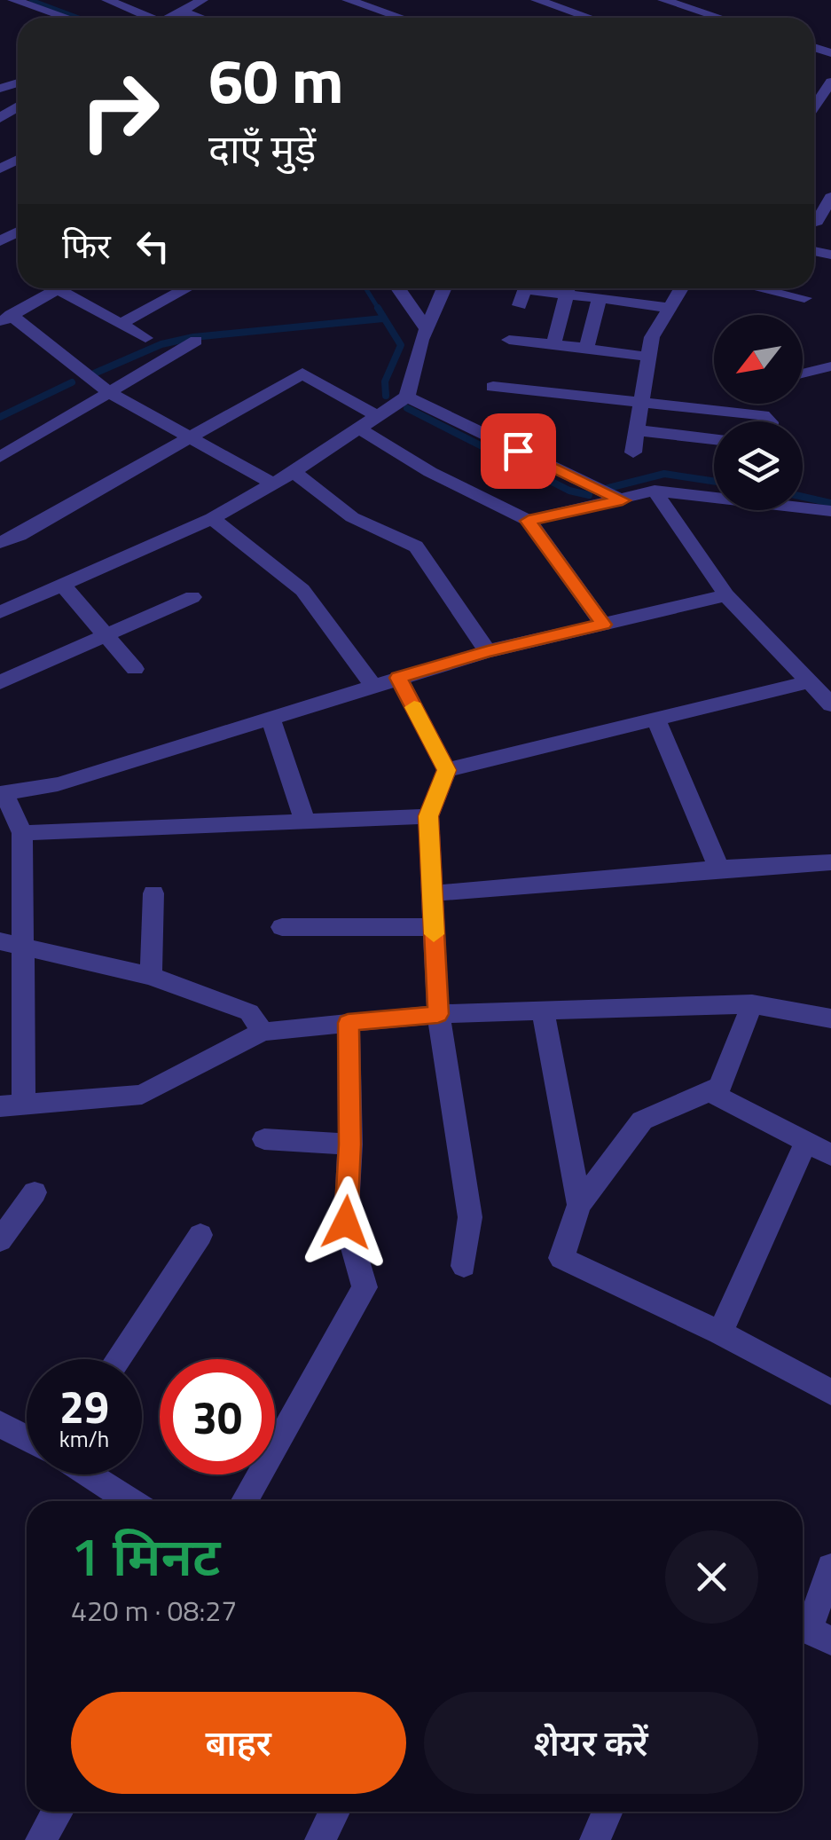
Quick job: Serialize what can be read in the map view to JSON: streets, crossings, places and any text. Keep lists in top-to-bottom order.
{
  "north": "bottom left",
  "page": {
    "turn": ["60 m", "दाएँ मुड़ें"],
    "then": "फिर",
    "speed": "29 km/h",
    "limit": "30",
    "heading": ["1 मिनट", "420 m · 08:27"],
    "buttons": ["बाहर", "शेयर करें"]
  }
}
